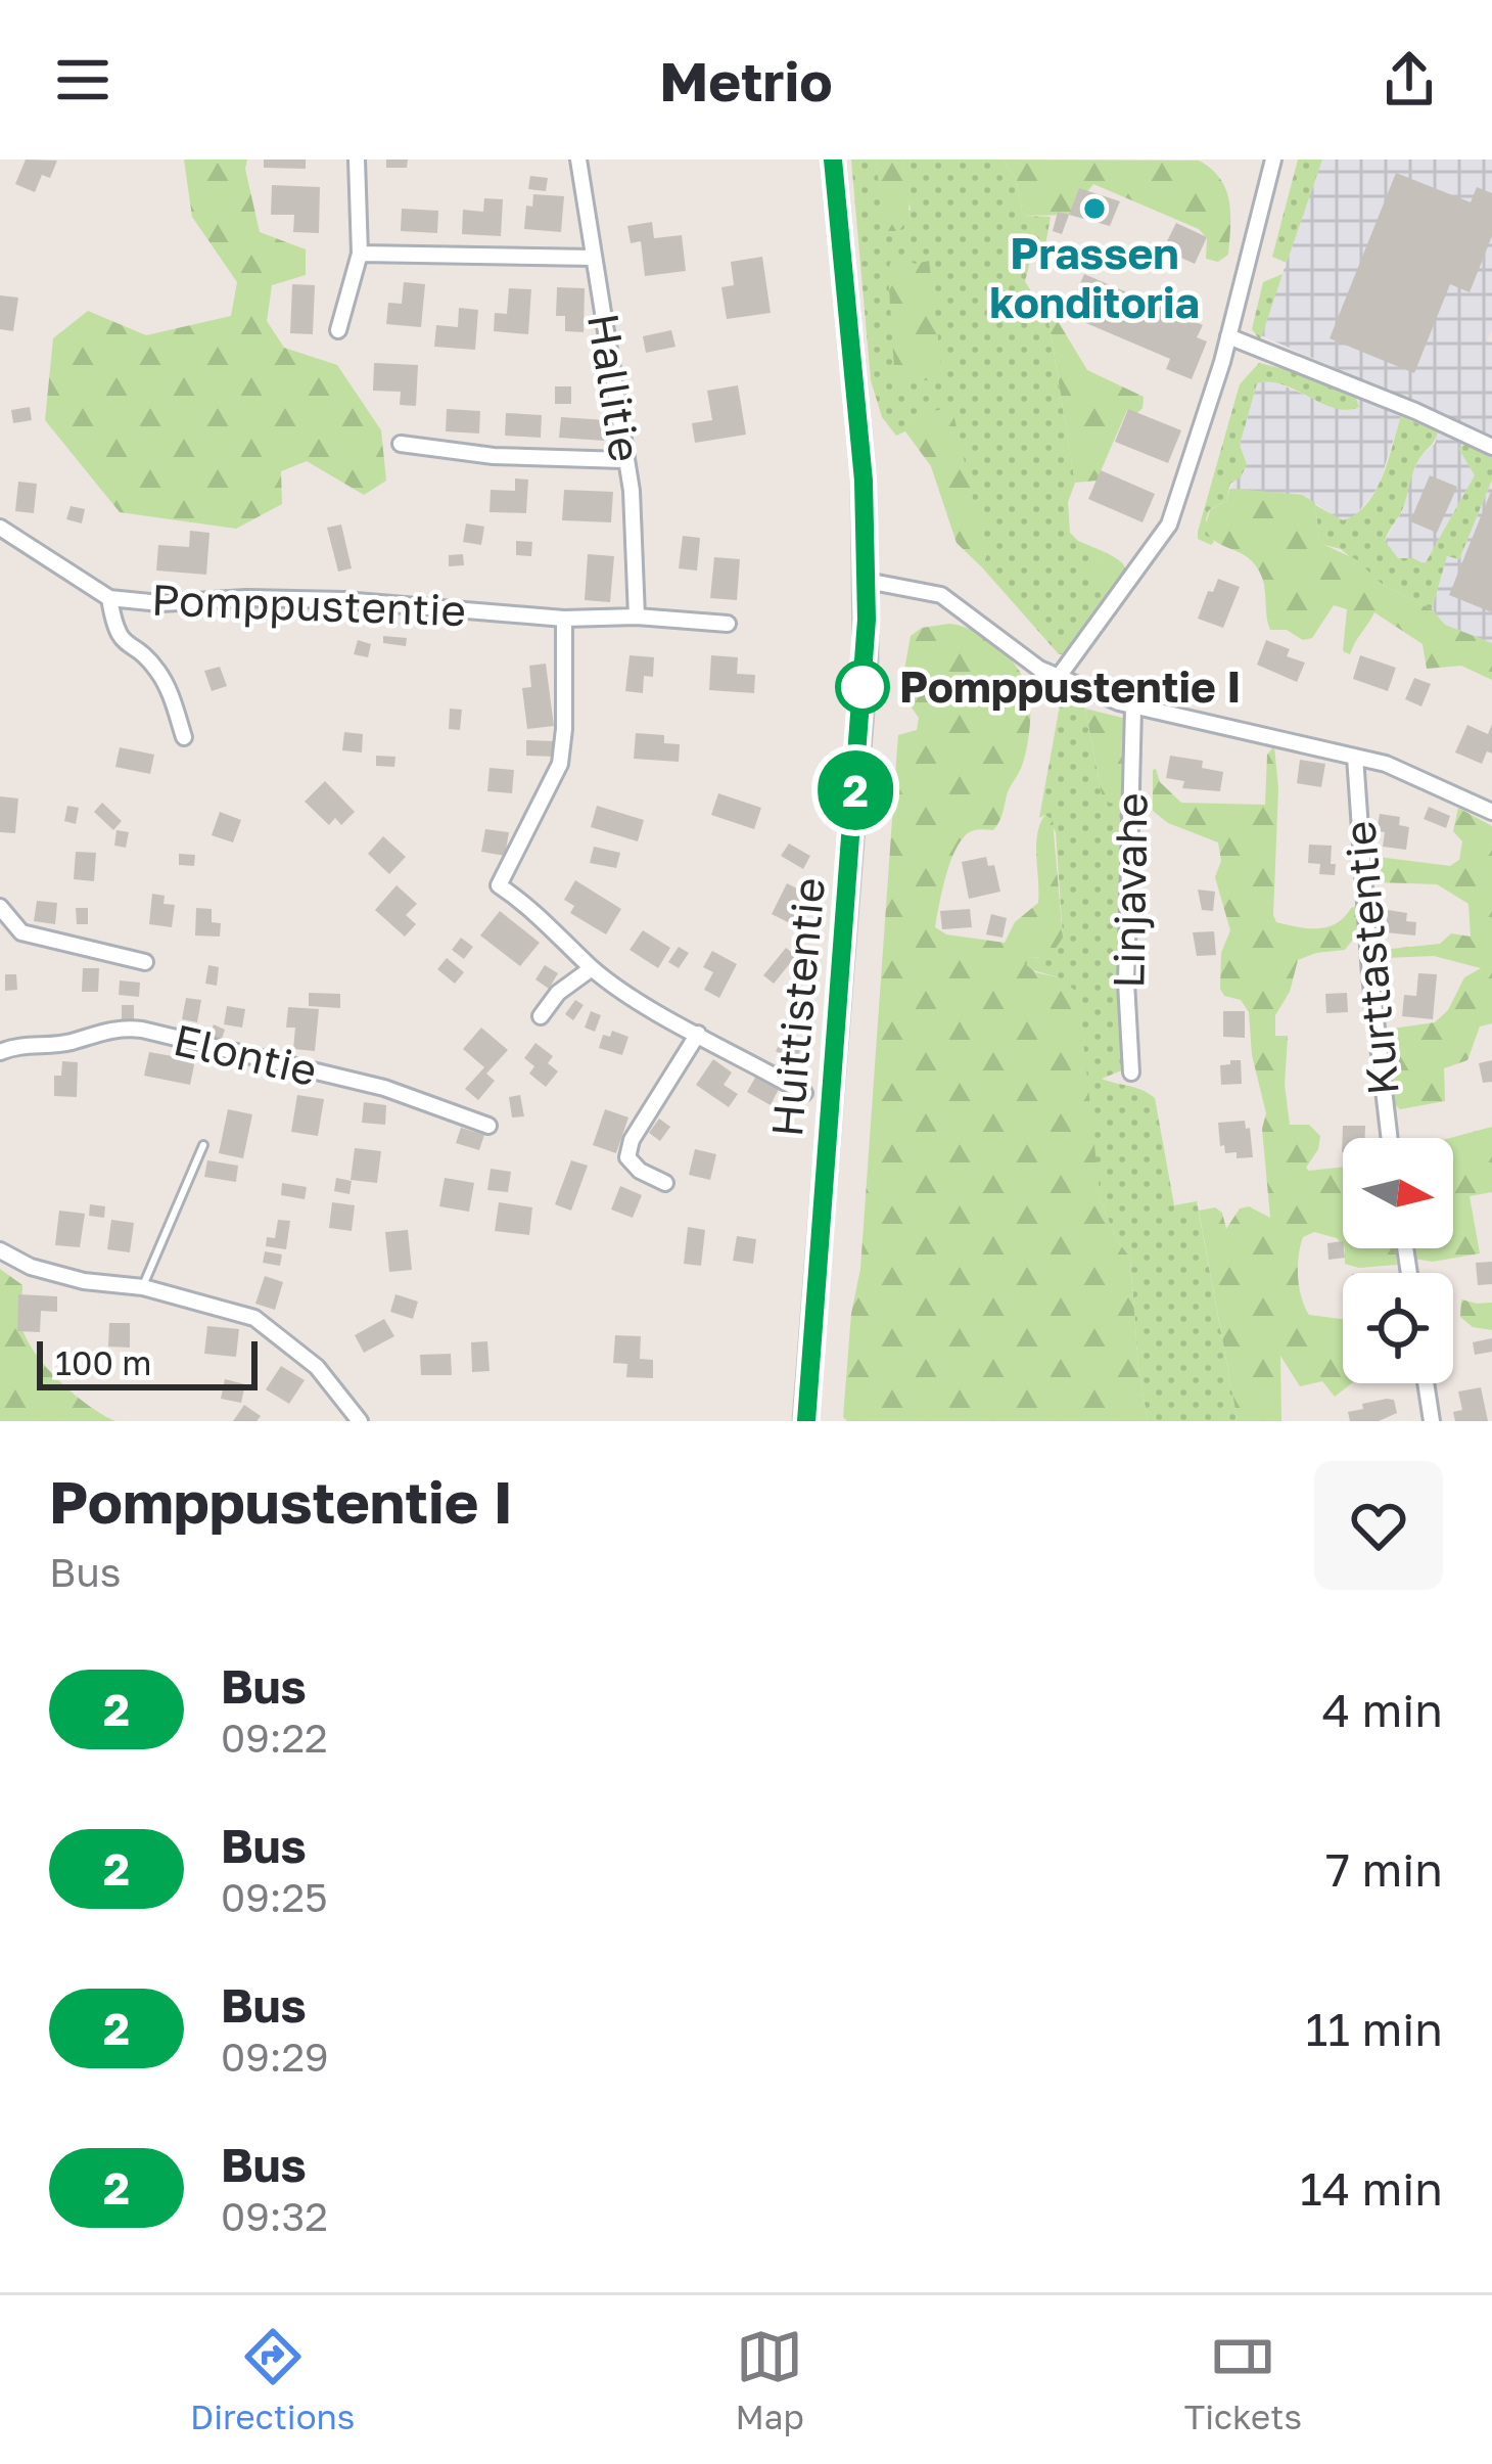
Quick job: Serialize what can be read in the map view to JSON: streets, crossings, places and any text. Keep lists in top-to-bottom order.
{
  "streets": {
    "highway": ["Huittistentie"],
    "street": [
      "Hallitie",
      "Pomppustentie",
      "Linjavahe",
      "Kurttastentie",
      "Elontie"
    ]
  },
  "crossings": [
    ["Hallitie", "Pomppustentie"]
  ],
  "places": ["Prassen konditoria", "Pomppustentie I"],
  "lines": ["bus line 2"],
  "scale_bar": "100 m",
  "north": "right",
  "page": {
    "header": "Metrio",
    "on_map": "2",
    "scale": "100 m",
    "heading": ["Pomppustentie I", "Bus"],
    "list": [
      {
        "mark": "2",
        "name": "Bus",
        "note": "09:22",
        "value": "4 min"
      },
      {
        "mark": "2",
        "name": "Bus",
        "note": "09:25",
        "value": "7 min"
      },
      {
        "mark": "2",
        "name": "Bus",
        "note": "09:29",
        "value": "11 min"
      },
      {
        "mark": "2",
        "name": "Bus",
        "note": "09:32",
        "value": "14 min"
      }
    ],
    "tabs": ["Directions", "Map", "Tickets"]
  }
}
